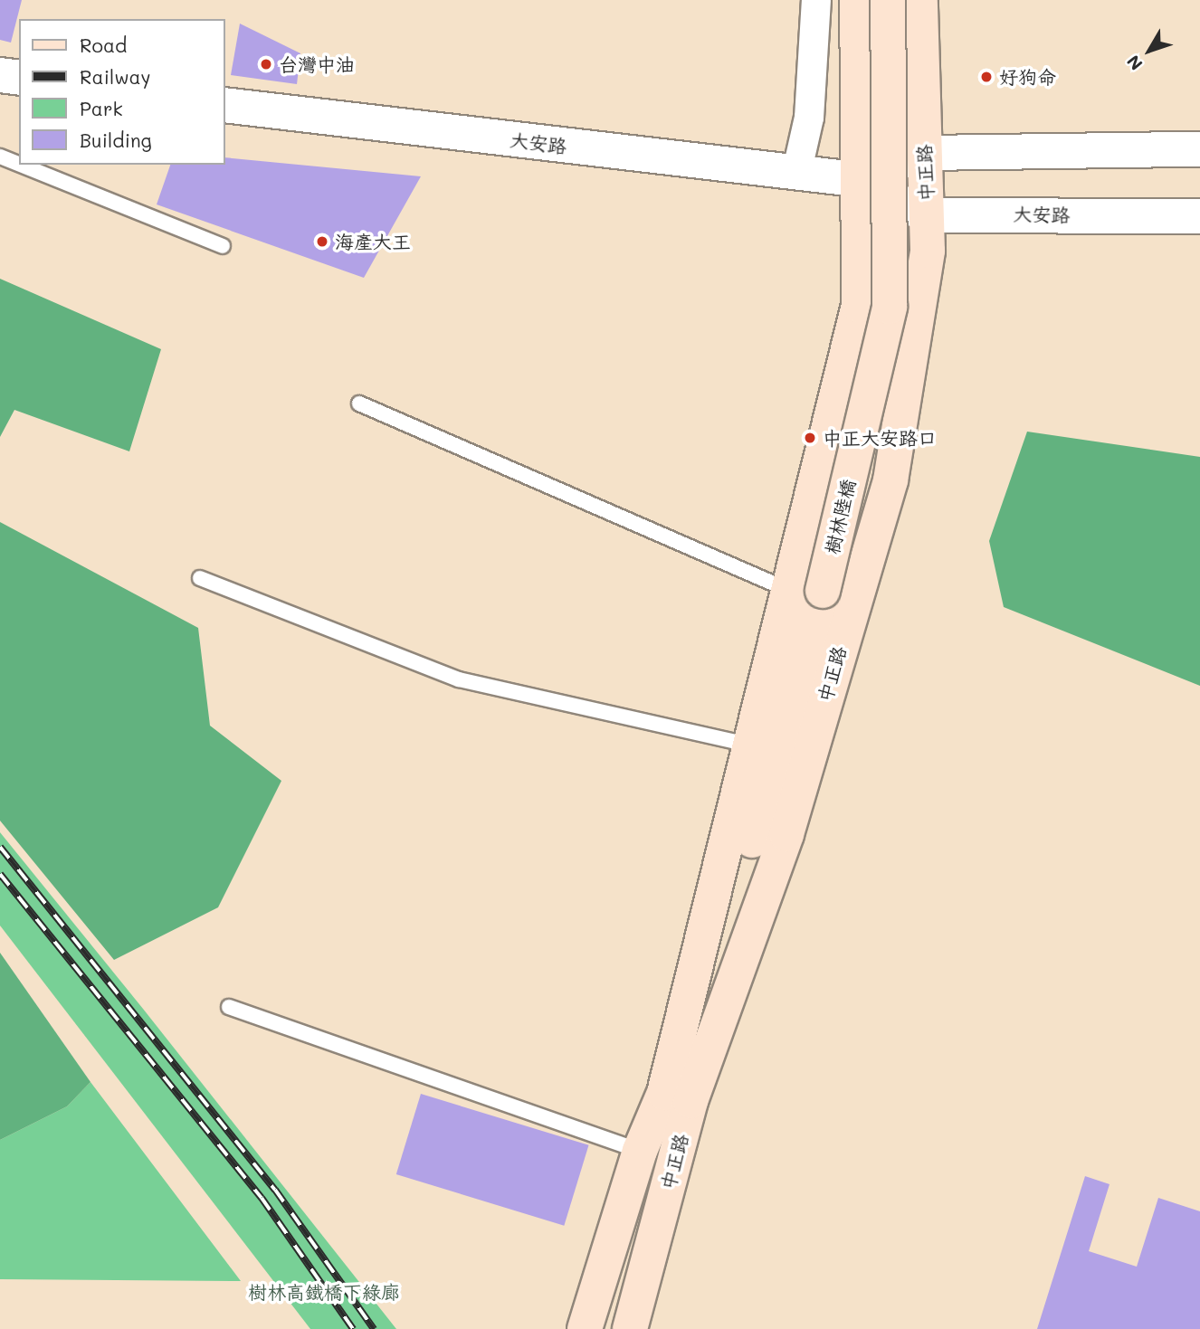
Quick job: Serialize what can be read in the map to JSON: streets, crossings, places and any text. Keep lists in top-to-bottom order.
{
  "streets": {
    "main road": ["中正路", "樹林陸橋"],
    "street": ["大安路"]
  },
  "crossings": [
    ["大安路", "中正路"],
    ["中正路", "樹林陸橋"]
  ],
  "parks": ["樹林高鐵橋下綠廊"],
  "places": [
    "台灣中油",
    "好狗命",
    "海產大王",
    "中正大安路口"
  ],
  "legend": [
    "Road",
    "Railway",
    "Park",
    "Building"
  ],
  "north": "bottom left"
}
